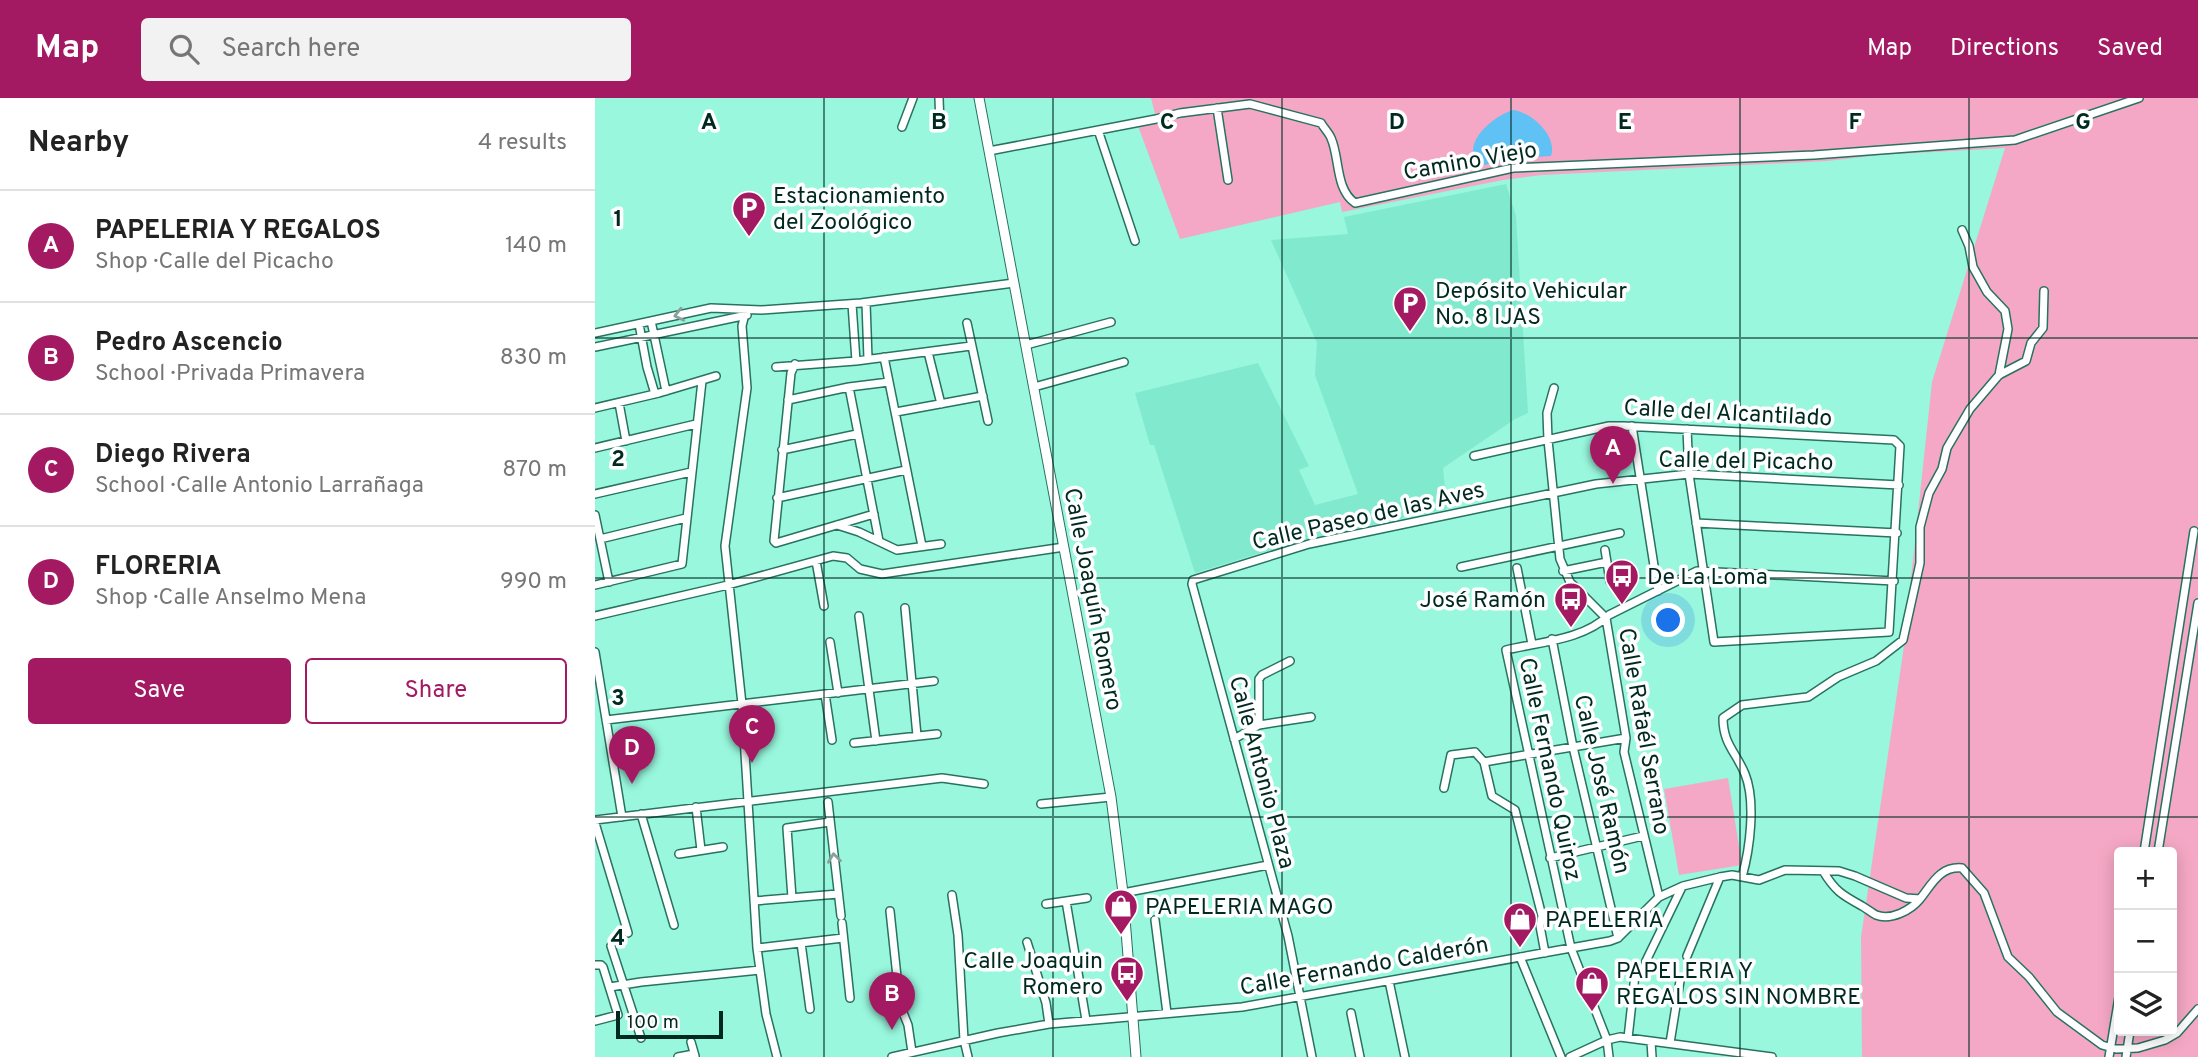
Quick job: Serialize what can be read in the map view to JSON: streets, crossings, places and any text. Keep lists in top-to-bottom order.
{
  "streets": {
    "street": [
      "Camino Viejo",
      "Calle del Alcantilado",
      "Calle del Picacho",
      "Calle Paseo de las Aves",
      "Calle Joaquín Romero",
      "Calle Rafaél Serrano",
      "Calle Fernando Quiroz",
      "Calle Antonio Plaza",
      "Calle José Ramón",
      "Calle Fernando Calderón"
    ]
  },
  "crossings": [
    ["Camino Viejo", "Calle Joaquín Romero"],
    ["Calle del Alcantilado", "Calle del Picacho"],
    ["Calle del Alcantilado", "Calle Rafaél Serrano"],
    ["Calle del Picacho", "Calle Paseo de las Aves"],
    ["Calle del Picacho", "Calle Rafaél Serrano"],
    ["Calle Paseo de las Aves", "Calle Rafaél Serrano"],
    ["Calle Paseo de las Aves", "Calle Antonio Plaza"],
    ["Calle Joaquín Romero", "Calle Fernando Calderón"],
    ["Calle Fernando Quiroz", "Calle Fernando Calderón"],
    ["Calle Antonio Plaza", "Calle Fernando Calderón"],
    ["Calle José Ramón", "Calle Fernando Calderón"]
  ],
  "places": {
    "parking": ["Estacionamiento del Zoológico", "Depósito Vehicular No. 8 IJAS"],
    "bus stop": ["De La Loma", "José Ramón", "Calle Joaquin Romero"],
    "shop": ["PAPELERIA MAGO", "PAPELERIA", "PAPELERIA Y REGALOS SIN NOMBRE"]
  },
  "scale_bar": "100 m",
  "page": {
    "header": "Map",
    "search": "Search here",
    "nav": ["Map", "Directions", "Saved"],
    "heading": ["Nearby", "4 results"],
    "list": [
      {
        "mark": "A",
        "name": "PAPELERIA Y REGALOS",
        "note": "Shop · Calle del Picacho",
        "value": "140 m"
      },
      {
        "mark": "B",
        "name": "Pedro Ascencio",
        "note": "School · Privada Primavera",
        "value": "830 m"
      },
      {
        "mark": "C",
        "name": "Diego Rivera",
        "note": "School · Calle Antonio Larrañaga",
        "value": "870 m"
      },
      {
        "mark": "D",
        "name": "FLORERIA",
        "note": "Shop · Calle Anselmo Mena",
        "value": "990 m"
      }
    ],
    "pins": [
      "A",
      "C",
      "D",
      "B"
    ],
    "buttons": ["Save", "Share"],
    "map_buttons": ["+", "−"],
    "scale": "100 m"
  },
  "grid": {
    "columns": [
      "A",
      "B",
      "C",
      "D",
      "E",
      "F",
      "G"
    ],
    "rows": [
      "1",
      "2",
      "3",
      "4"
    ]
  }
}
